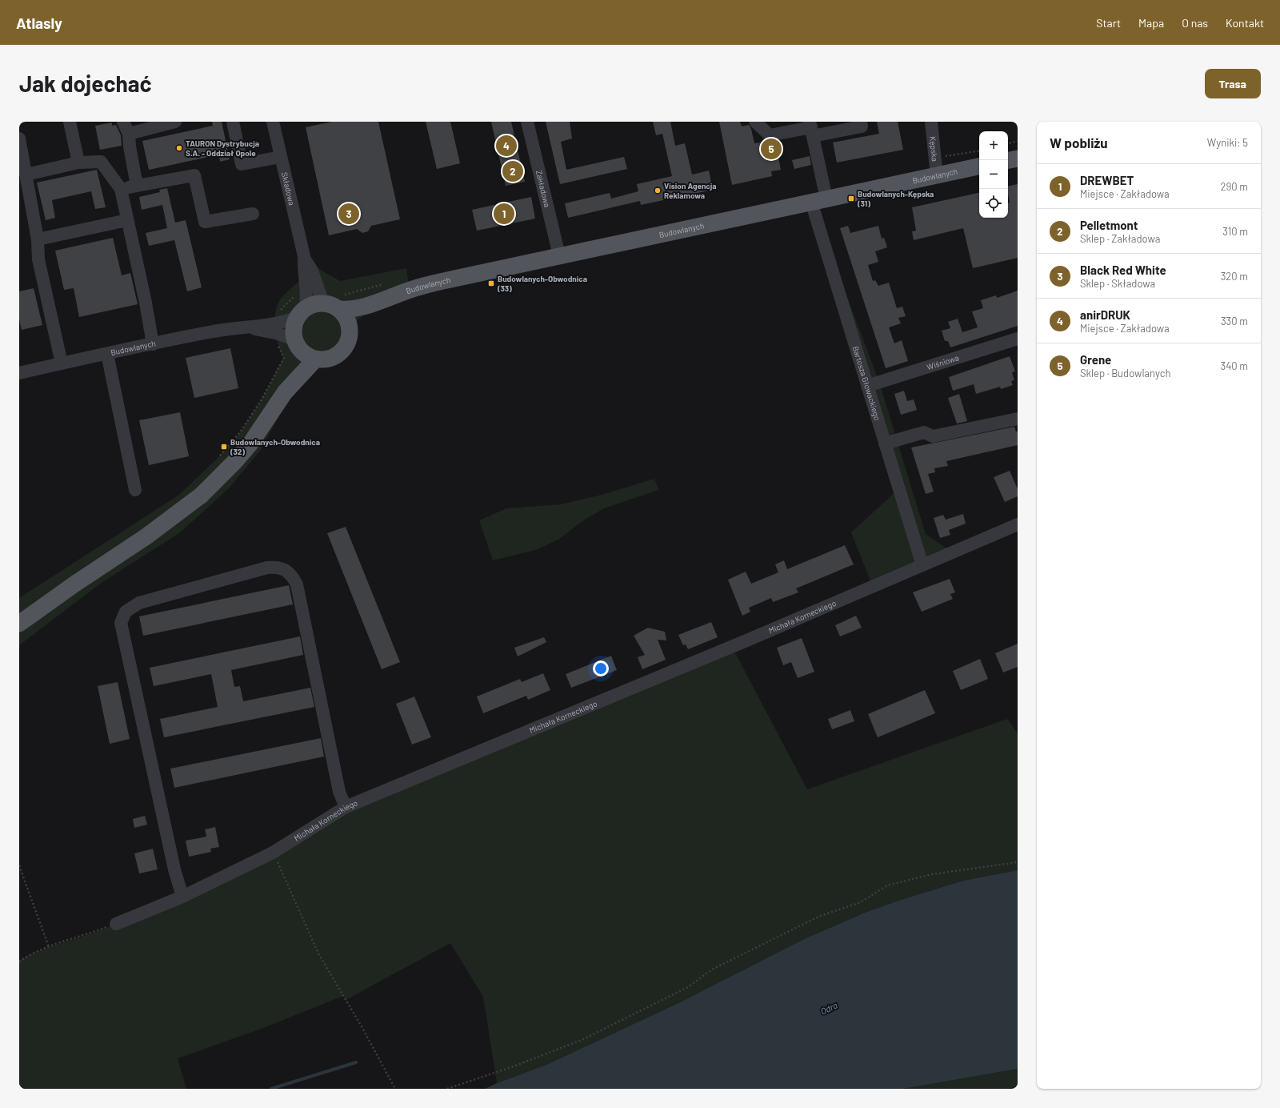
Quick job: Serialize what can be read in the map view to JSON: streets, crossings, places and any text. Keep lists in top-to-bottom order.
{
  "streets": {
    "main road": ["Budowlanych"],
    "street": [
      "Kępska",
      "Składowa",
      "Zakładowa",
      "Wiśniowa",
      "Bartosza Głowackiego",
      "Michała Korneckiego"
    ]
  },
  "crossings": [
    ["Kępska", "Budowlanych"],
    ["Budowlanych", "Składowa"],
    ["Budowlanych", "Zakładowa"],
    ["Budowlanych", "Bartosza Głowackiego"],
    ["Wiśniowa", "Bartosza Głowackiego"],
    ["Bartosza Głowackiego", "Michała Korneckiego"]
  ],
  "water": ["Odra"],
  "places": {
    "other": ["TAURON Dystrybucja S.A. - Oddział Opole", "Vision Agencja Reklamowa"],
    "transit": ["Budowlanych-Kępska (31)", "Budowlanych-Obwodnica (33)", "Budowlanych-Obwodnica (32)"]
  },
  "page": {
    "header": "Atlasly",
    "nav": [
      "Start",
      "Mapa",
      "O nas",
      "Kontakt"
    ],
    "buttons": "Trasa",
    "title": "Jak dojechać",
    "heading": ["W pobliżu", "Wyniki: 5"],
    "map_buttons": ["+", "−"],
    "pins": [
      "4",
      "5",
      "2",
      "1",
      "3"
    ],
    "list": [
      {
        "mark": "1",
        "name": "DREWBET",
        "note": "Miejsce · Zakładowa",
        "value": "290 m"
      },
      {
        "mark": "2",
        "name": "Pelletmont",
        "note": "Sklep · Zakładowa",
        "value": "310 m"
      },
      {
        "mark": "3",
        "name": "Black Red White",
        "note": "Sklep · Składowa",
        "value": "320 m"
      },
      {
        "mark": "4",
        "name": "anirDRUK",
        "note": "Miejsce · Zakładowa",
        "value": "330 m"
      },
      {
        "mark": "5",
        "name": "Grene",
        "note": "Sklep · Budowlanych",
        "value": "340 m"
      }
    ]
  }
}
